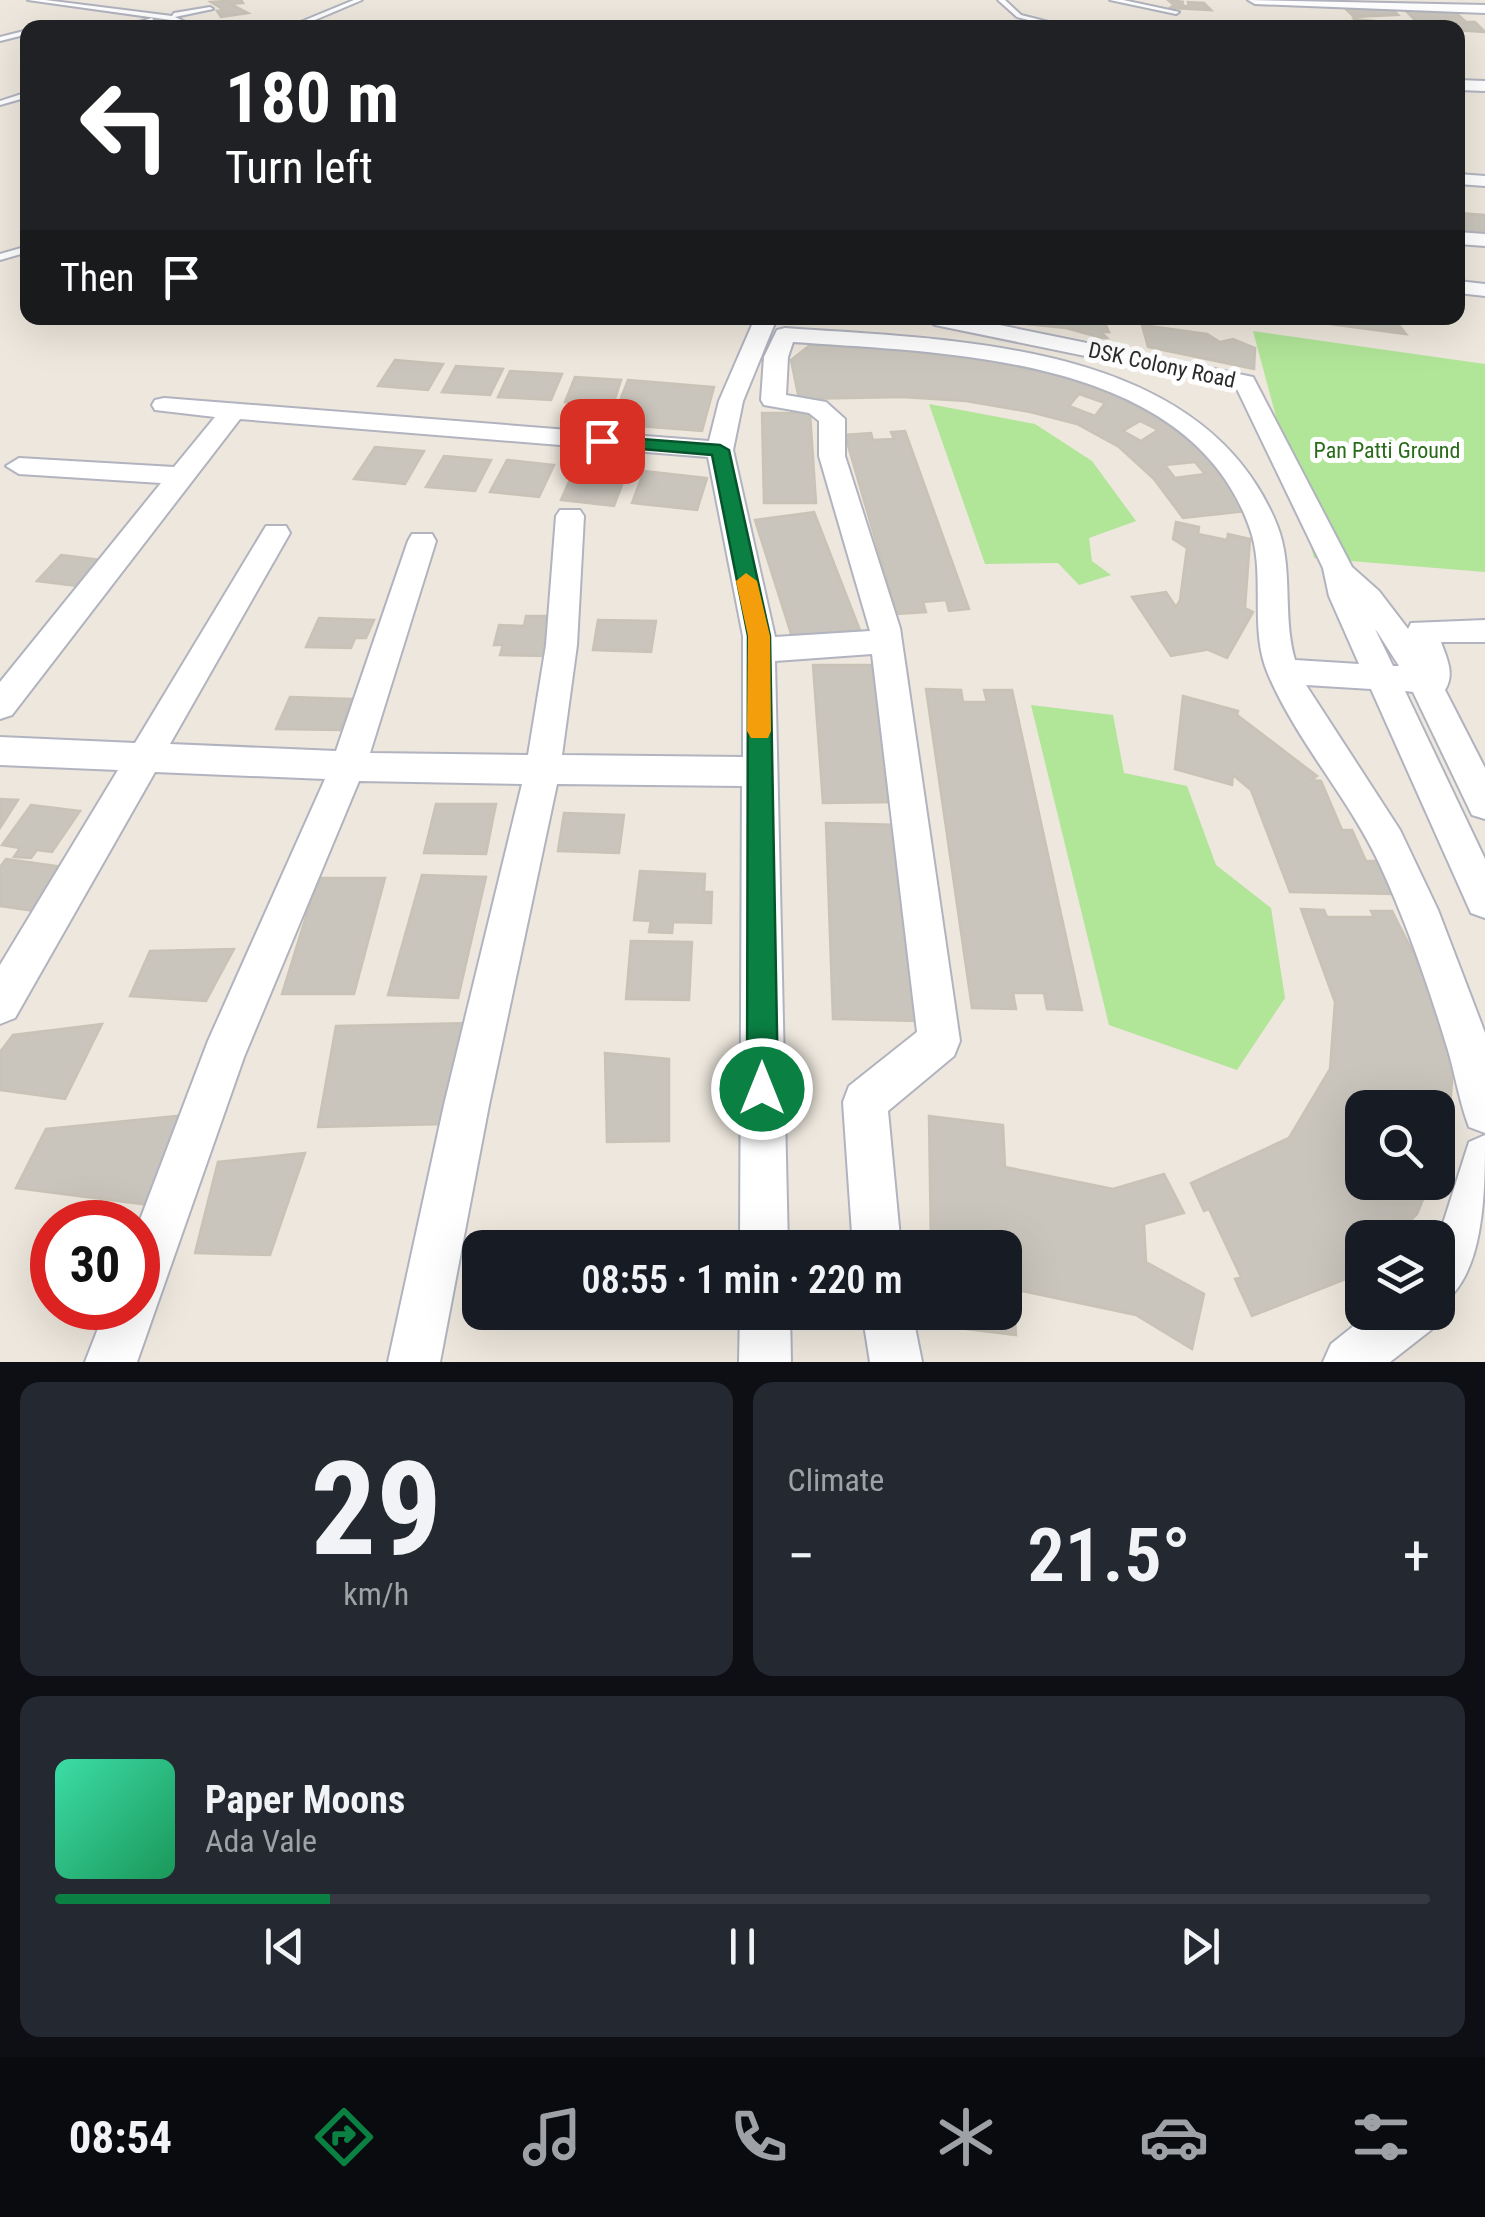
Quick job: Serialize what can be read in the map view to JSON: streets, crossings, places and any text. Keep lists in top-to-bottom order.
{
  "streets": {
    "street": ["DSK Colony Road"]
  },
  "parks": ["Pan Patti Ground"],
  "page": {
    "turn": ["180 m", "Turn left"],
    "then": "Then",
    "limit": "30",
    "trip": "08:55 · 1 min · 220 m",
    "tile": [
      ["29", "km/h"],
      "Climate"
    ],
    "heat": ["−", "21.5°", "+"],
    "song": ["Paper Moons", "Ada Vale"],
    "tabs": "08:54"
  }
}
